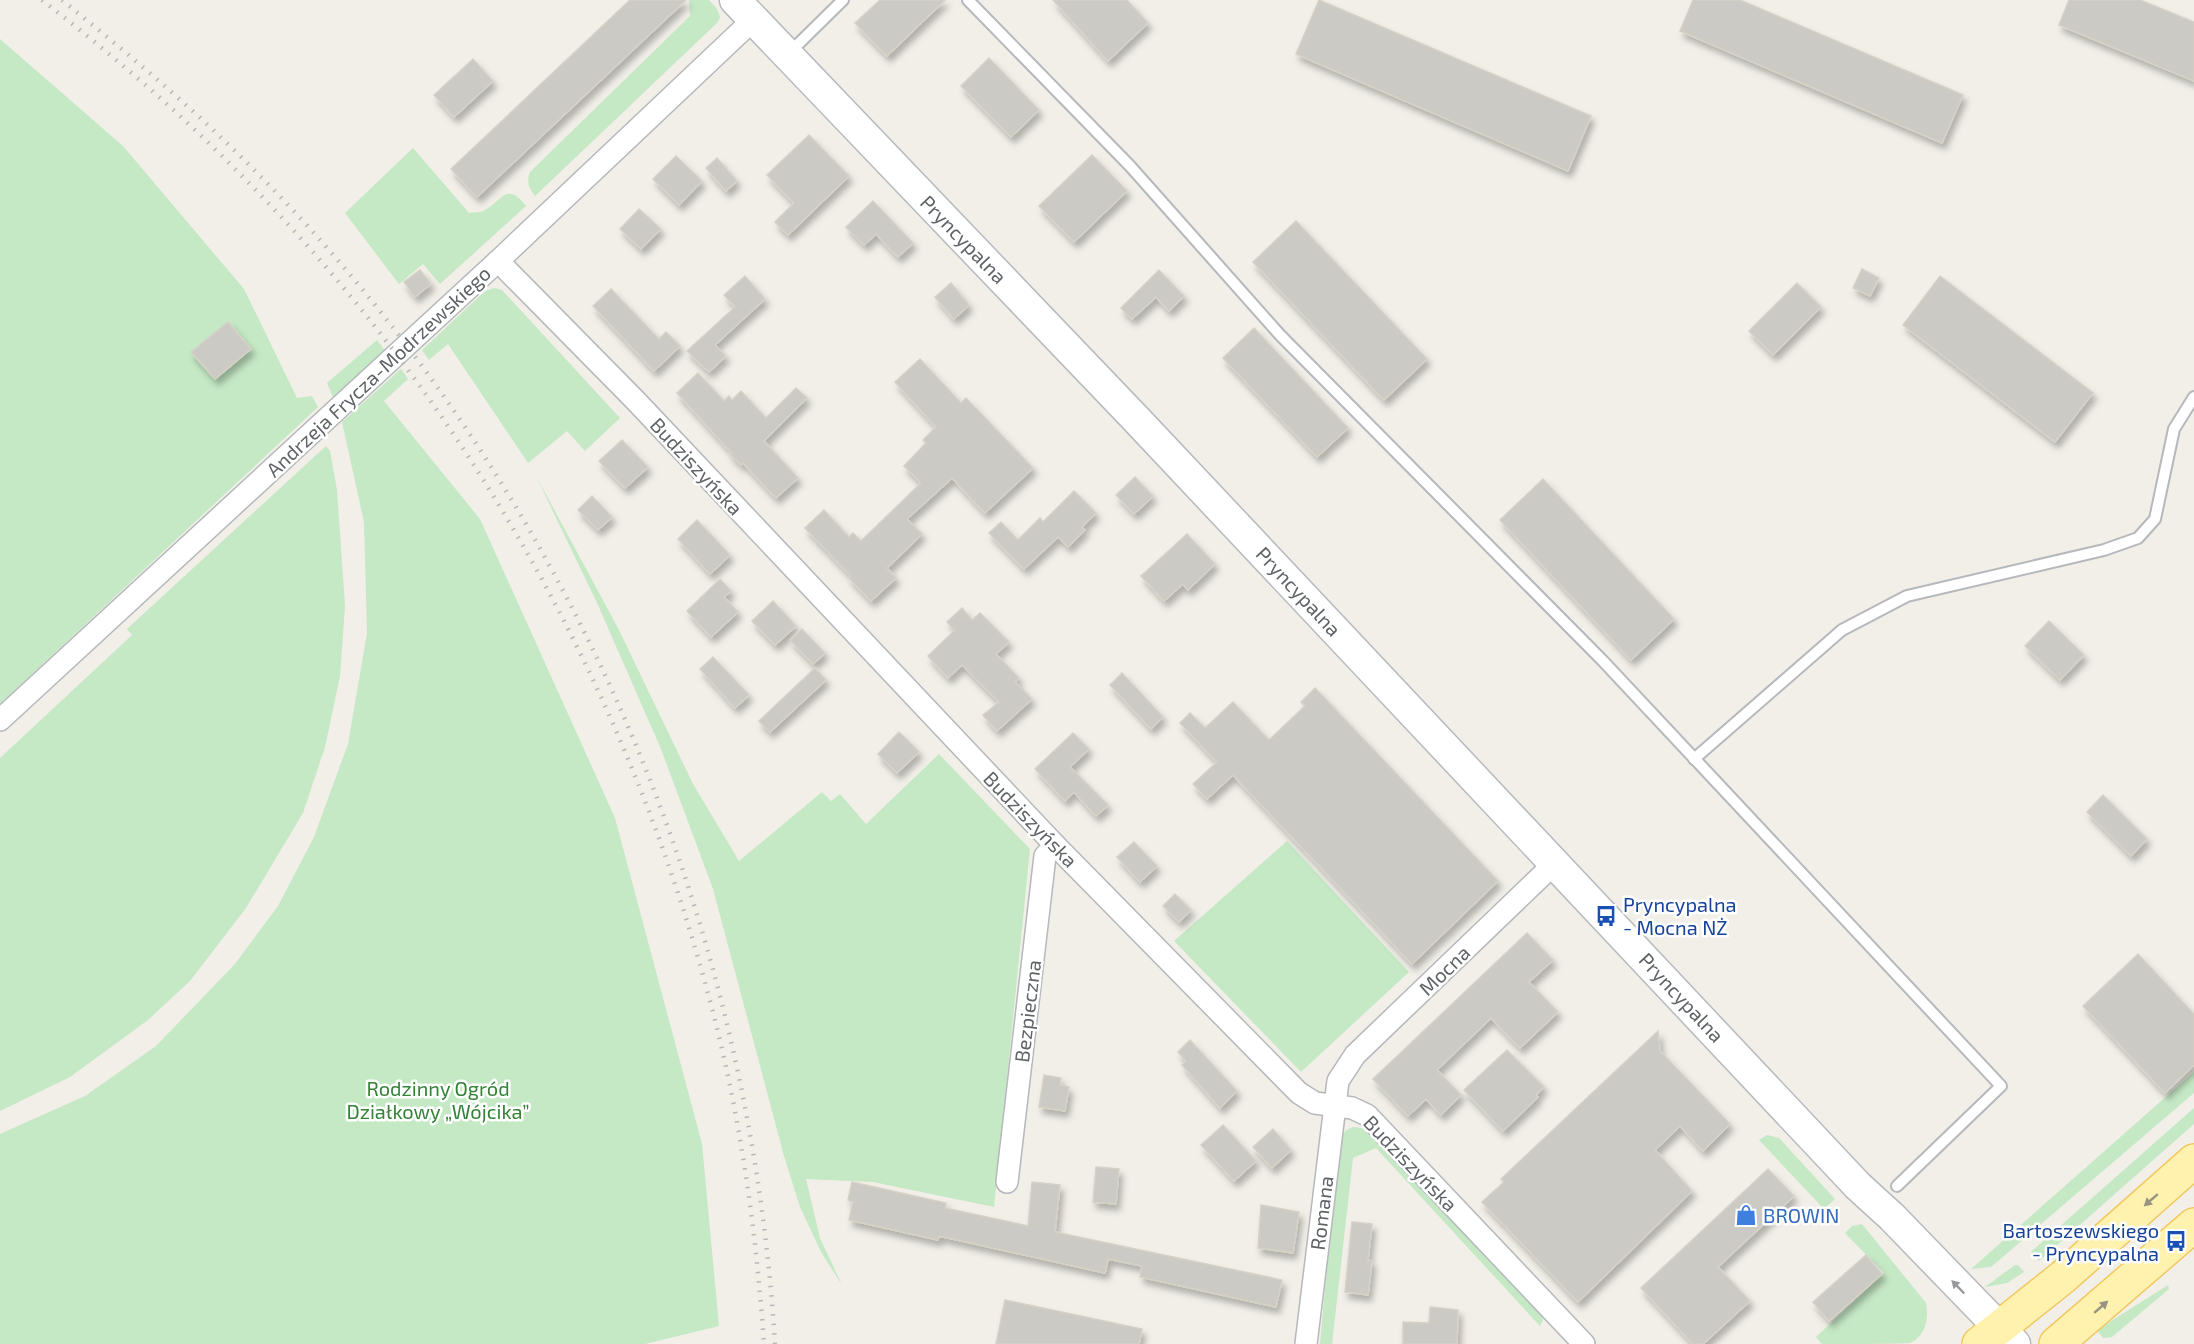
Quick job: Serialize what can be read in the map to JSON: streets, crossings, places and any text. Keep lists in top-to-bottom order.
{
  "streets": {
    "street": [
      "Pryncypalna",
      "Andrzeja Frycza-Modrzewskiego",
      "Budziszyńska",
      "Mocna",
      "Bezpieczna",
      "Romana"
    ]
  },
  "crossings": [
    ["Pryncypalna", "Andrzeja Frycza-Modrzewskiego"],
    ["Pryncypalna", "Mocna"],
    ["Andrzeja Frycza-Modrzewskiego", "Budziszyńska"],
    ["Budziszyńska", "Bezpieczna"],
    ["Budziszyńska", "Romana"],
    ["Mocna", "Romana"]
  ],
  "parks": ["Rodzinny Ogród Działkowy „Wójcika”"],
  "places": {
    "bus stop": ["Pryncypalna - Mocna NŻ", "Bartoszewskiego - Pryncypalna"],
    "shop": ["BROWIN"]
  }
}
